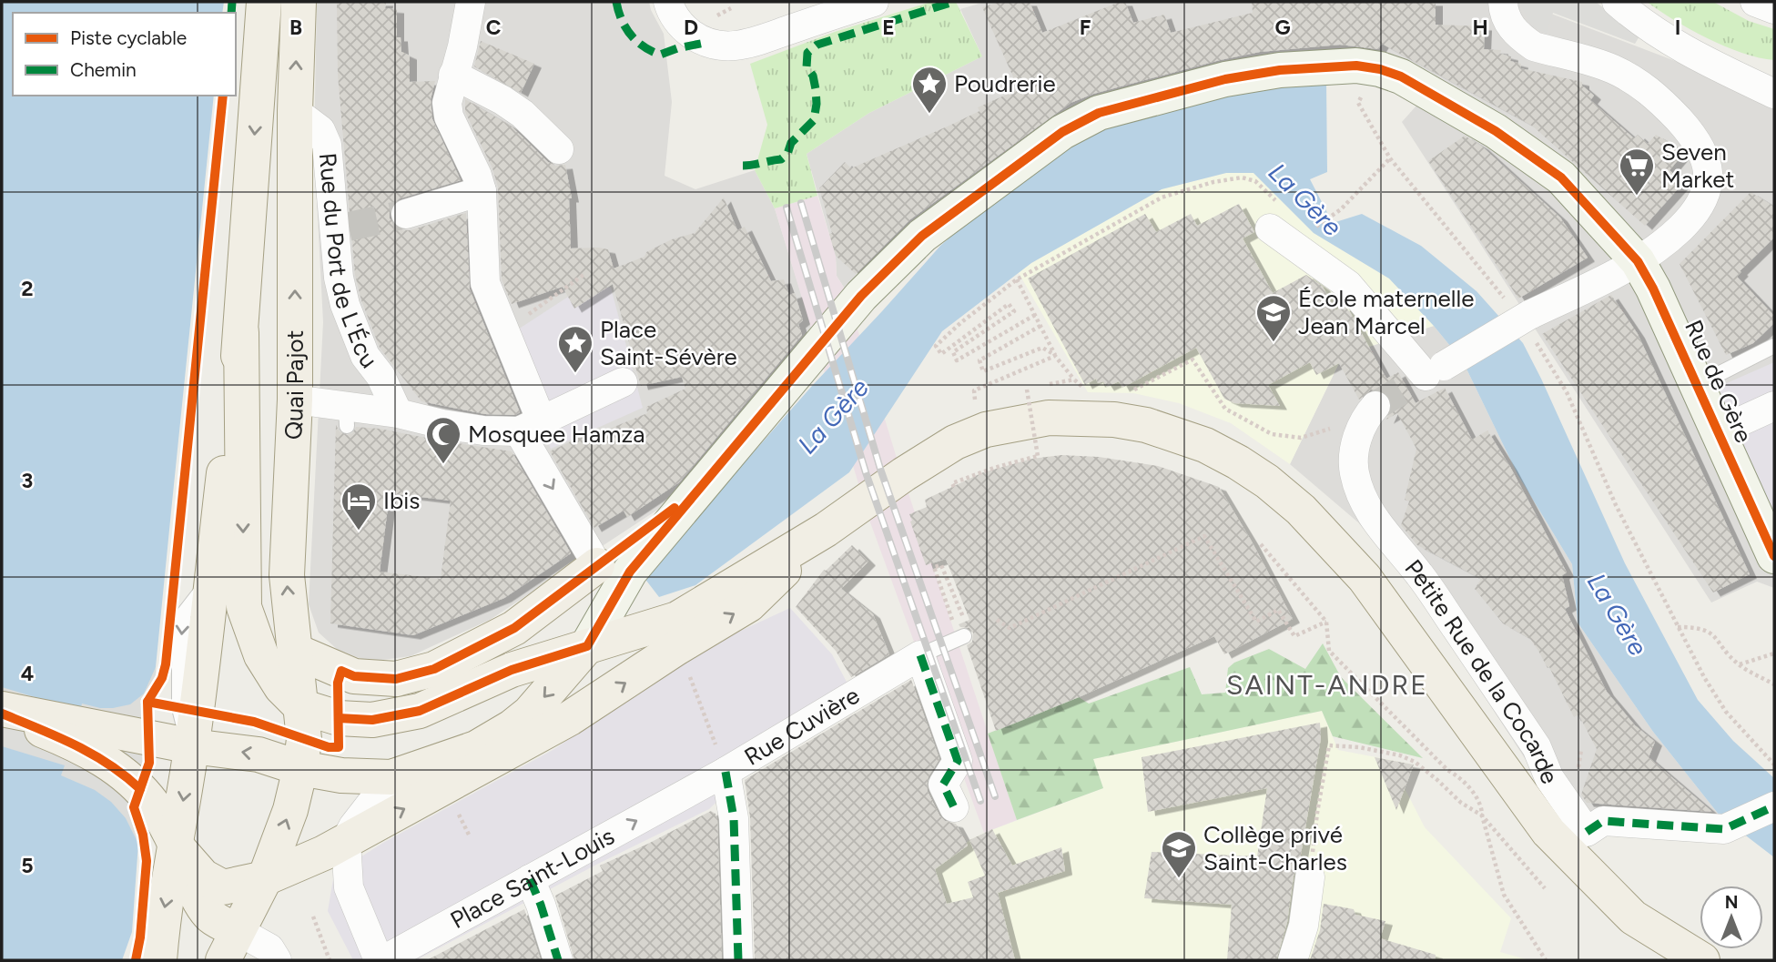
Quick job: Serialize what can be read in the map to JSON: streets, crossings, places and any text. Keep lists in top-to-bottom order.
{
  "streets": {
    "main road": ["Rue de Gère", "Quai Pajot"],
    "street": [
      "Rue du Port de L'Écu",
      "Petite Rue de la Cocarde",
      "Rue Cuvière",
      "Place Saint-Louis"
    ]
  },
  "crossings": [
    ["Rue du Port de L'Écu", "Quai Pajot"],
    ["Rue Cuvière", "Place Saint-Louis"]
  ],
  "one_way": ["Place Saint-Louis"],
  "districts": ["SAINT-ANDRE"],
  "water": ["La Gère"],
  "places": {
    "place": ["Poudrerie", "Place Saint-Sévère"],
    "supermarket": ["Seven Market"],
    "school or university": ["École maternelle Jean Marcel", "Collège privé Saint-Charles"],
    "mosque": ["Mosquee Hamza"],
    "hotel": ["Ibis"]
  },
  "legend": ["Piste cyclable", "Chemin"],
  "north": "top",
  "grid": {
    "columns": [
      "B",
      "C",
      "D",
      "E",
      "F",
      "G",
      "H",
      "I"
    ],
    "rows": [
      "2",
      "3",
      "4",
      "5"
    ]
  }
}
